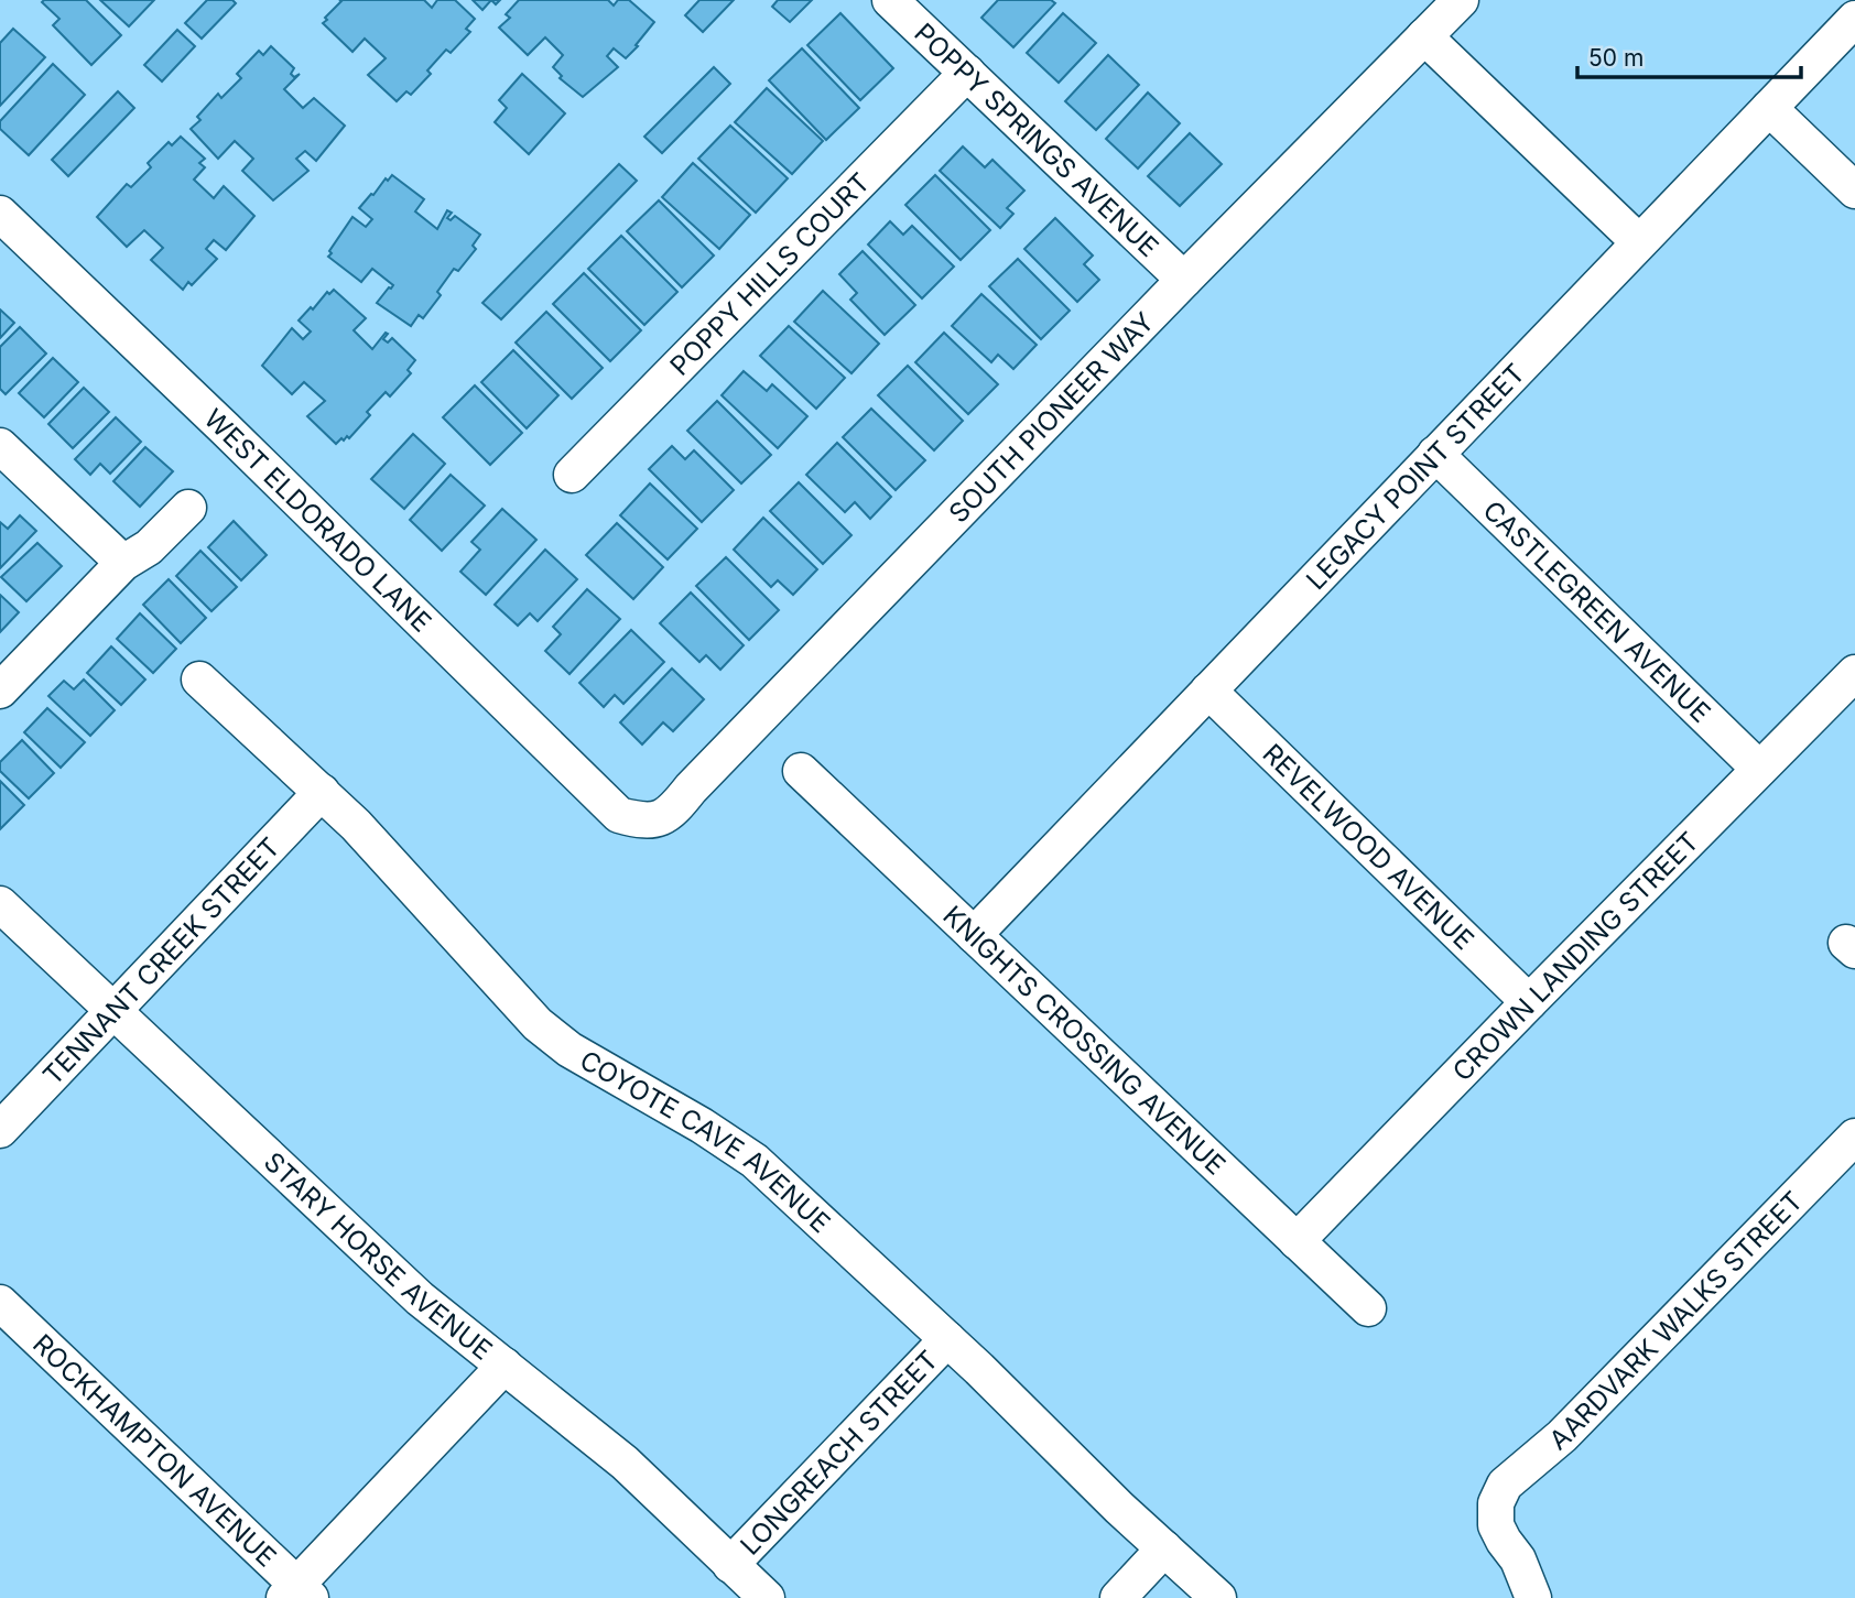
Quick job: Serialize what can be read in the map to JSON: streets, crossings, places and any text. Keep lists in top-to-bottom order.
{
  "streets": {
    "street": [
      "POPPY SPRINGS AVENUE",
      "POPPY HILLS COURT",
      "SOUTH PIONEER WAY",
      "LEGACY POINT STREET",
      "WEST ELDORADO LANE",
      "CASTLEGREEN AVENUE",
      "REVELWOOD AVENUE",
      "CROWN LANDING STREET",
      "TENNANT CREEK STREET",
      "KNIGHTS CROSSING AVENUE",
      "COYOTE CAVE AVENUE",
      "STARY HORSE AVENUE",
      "AARDVARK WALKS STREET",
      "ROCKHAMPTON AVENUE",
      "LONGREACH STREET"
    ]
  },
  "crossings": [
    ["POPPY SPRINGS AVENUE", "POPPY HILLS COURT"],
    ["POPPY SPRINGS AVENUE", "SOUTH PIONEER WAY"],
    ["SOUTH PIONEER WAY", "WEST ELDORADO LANE"],
    ["LEGACY POINT STREET", "CASTLEGREEN AVENUE"],
    ["LEGACY POINT STREET", "REVELWOOD AVENUE"],
    ["LEGACY POINT STREET", "KNIGHTS CROSSING AVENUE"],
    ["CASTLEGREEN AVENUE", "CROWN LANDING STREET"],
    ["REVELWOOD AVENUE", "CROWN LANDING STREET"],
    ["CROWN LANDING STREET", "KNIGHTS CROSSING AVENUE"],
    ["TENNANT CREEK STREET", "COYOTE CAVE AVENUE"],
    ["TENNANT CREEK STREET", "STARY HORSE AVENUE"],
    ["COYOTE CAVE AVENUE", "LONGREACH STREET"],
    ["STARY HORSE AVENUE", "LONGREACH STREET"]
  ],
  "scale_bar": "50 m"
}
